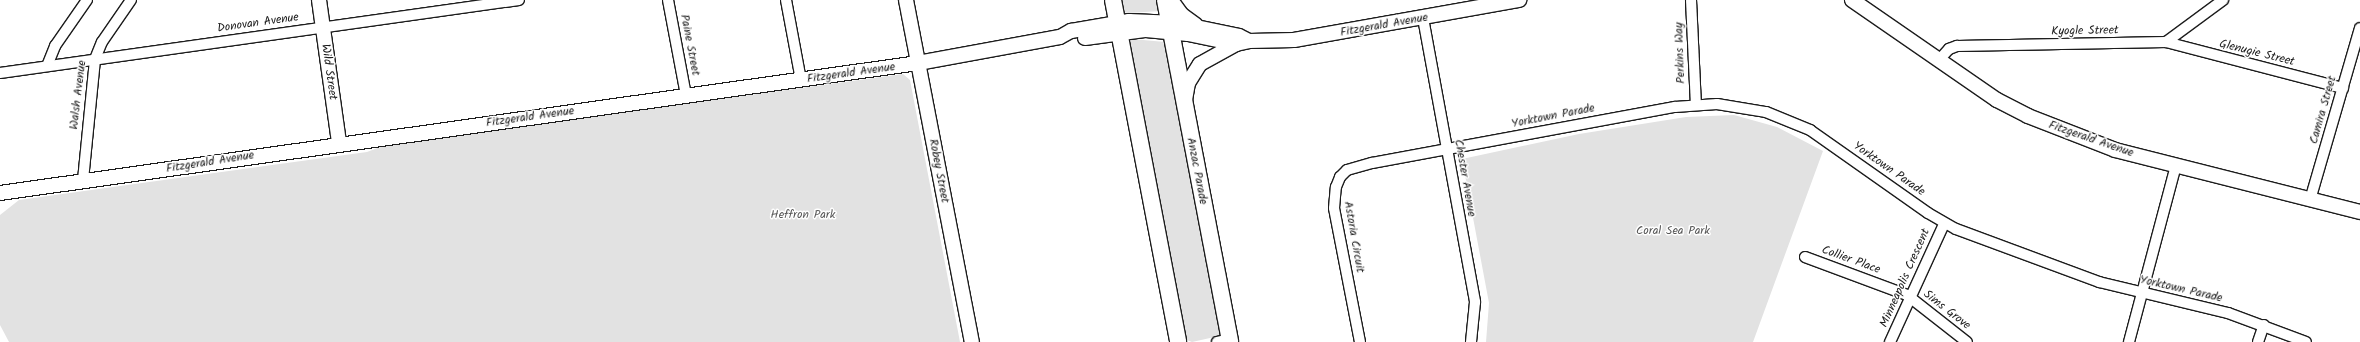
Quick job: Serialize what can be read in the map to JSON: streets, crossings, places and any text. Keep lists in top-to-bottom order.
{
  "streets": {
    "main road": ["Anzac Parade"],
    "street": [
      "Donovan Avenue",
      "Fitzgerald Avenue",
      "Kyogle Street",
      "Paine Street",
      "Perkins Way",
      "Glenugie Street",
      "Wild Street",
      "Walsh Avenue",
      "Camira Street",
      "Yorktown Parade",
      "Robey Street",
      "Chester Avenue",
      "Astoria Circuit",
      "Collier Place",
      "Minneapolis Crescent",
      "Sims Grove"
    ]
  },
  "crossings": [
    ["Donovan Avenue", "Wild Street"],
    ["Donovan Avenue", "Walsh Avenue"],
    ["Fitzgerald Avenue", "Kyogle Street"],
    ["Fitzgerald Avenue", "Paine Street"],
    ["Fitzgerald Avenue", "Wild Street"],
    ["Fitzgerald Avenue", "Walsh Avenue"],
    ["Fitzgerald Avenue", "Camira Street"],
    ["Fitzgerald Avenue", "Robey Street"],
    ["Fitzgerald Avenue", "Anzac Parade"],
    ["Fitzgerald Avenue", "Chester Avenue"],
    ["Kyogle Street", "Glenugie Street"],
    ["Perkins Way", "Yorktown Parade"],
    ["Glenugie Street", "Camira Street"],
    ["Yorktown Parade", "Chester Avenue"],
    ["Yorktown Parade", "Astoria Circuit"],
    ["Yorktown Parade", "Minneapolis Crescent"],
    ["Chester Avenue", "Astoria Circuit"],
    ["Collier Place", "Minneapolis Crescent"],
    ["Collier Place", "Sims Grove"],
    ["Minneapolis Crescent", "Sims Grove"]
  ],
  "parks": ["Heffron Park", "Coral Sea Park"]
}
